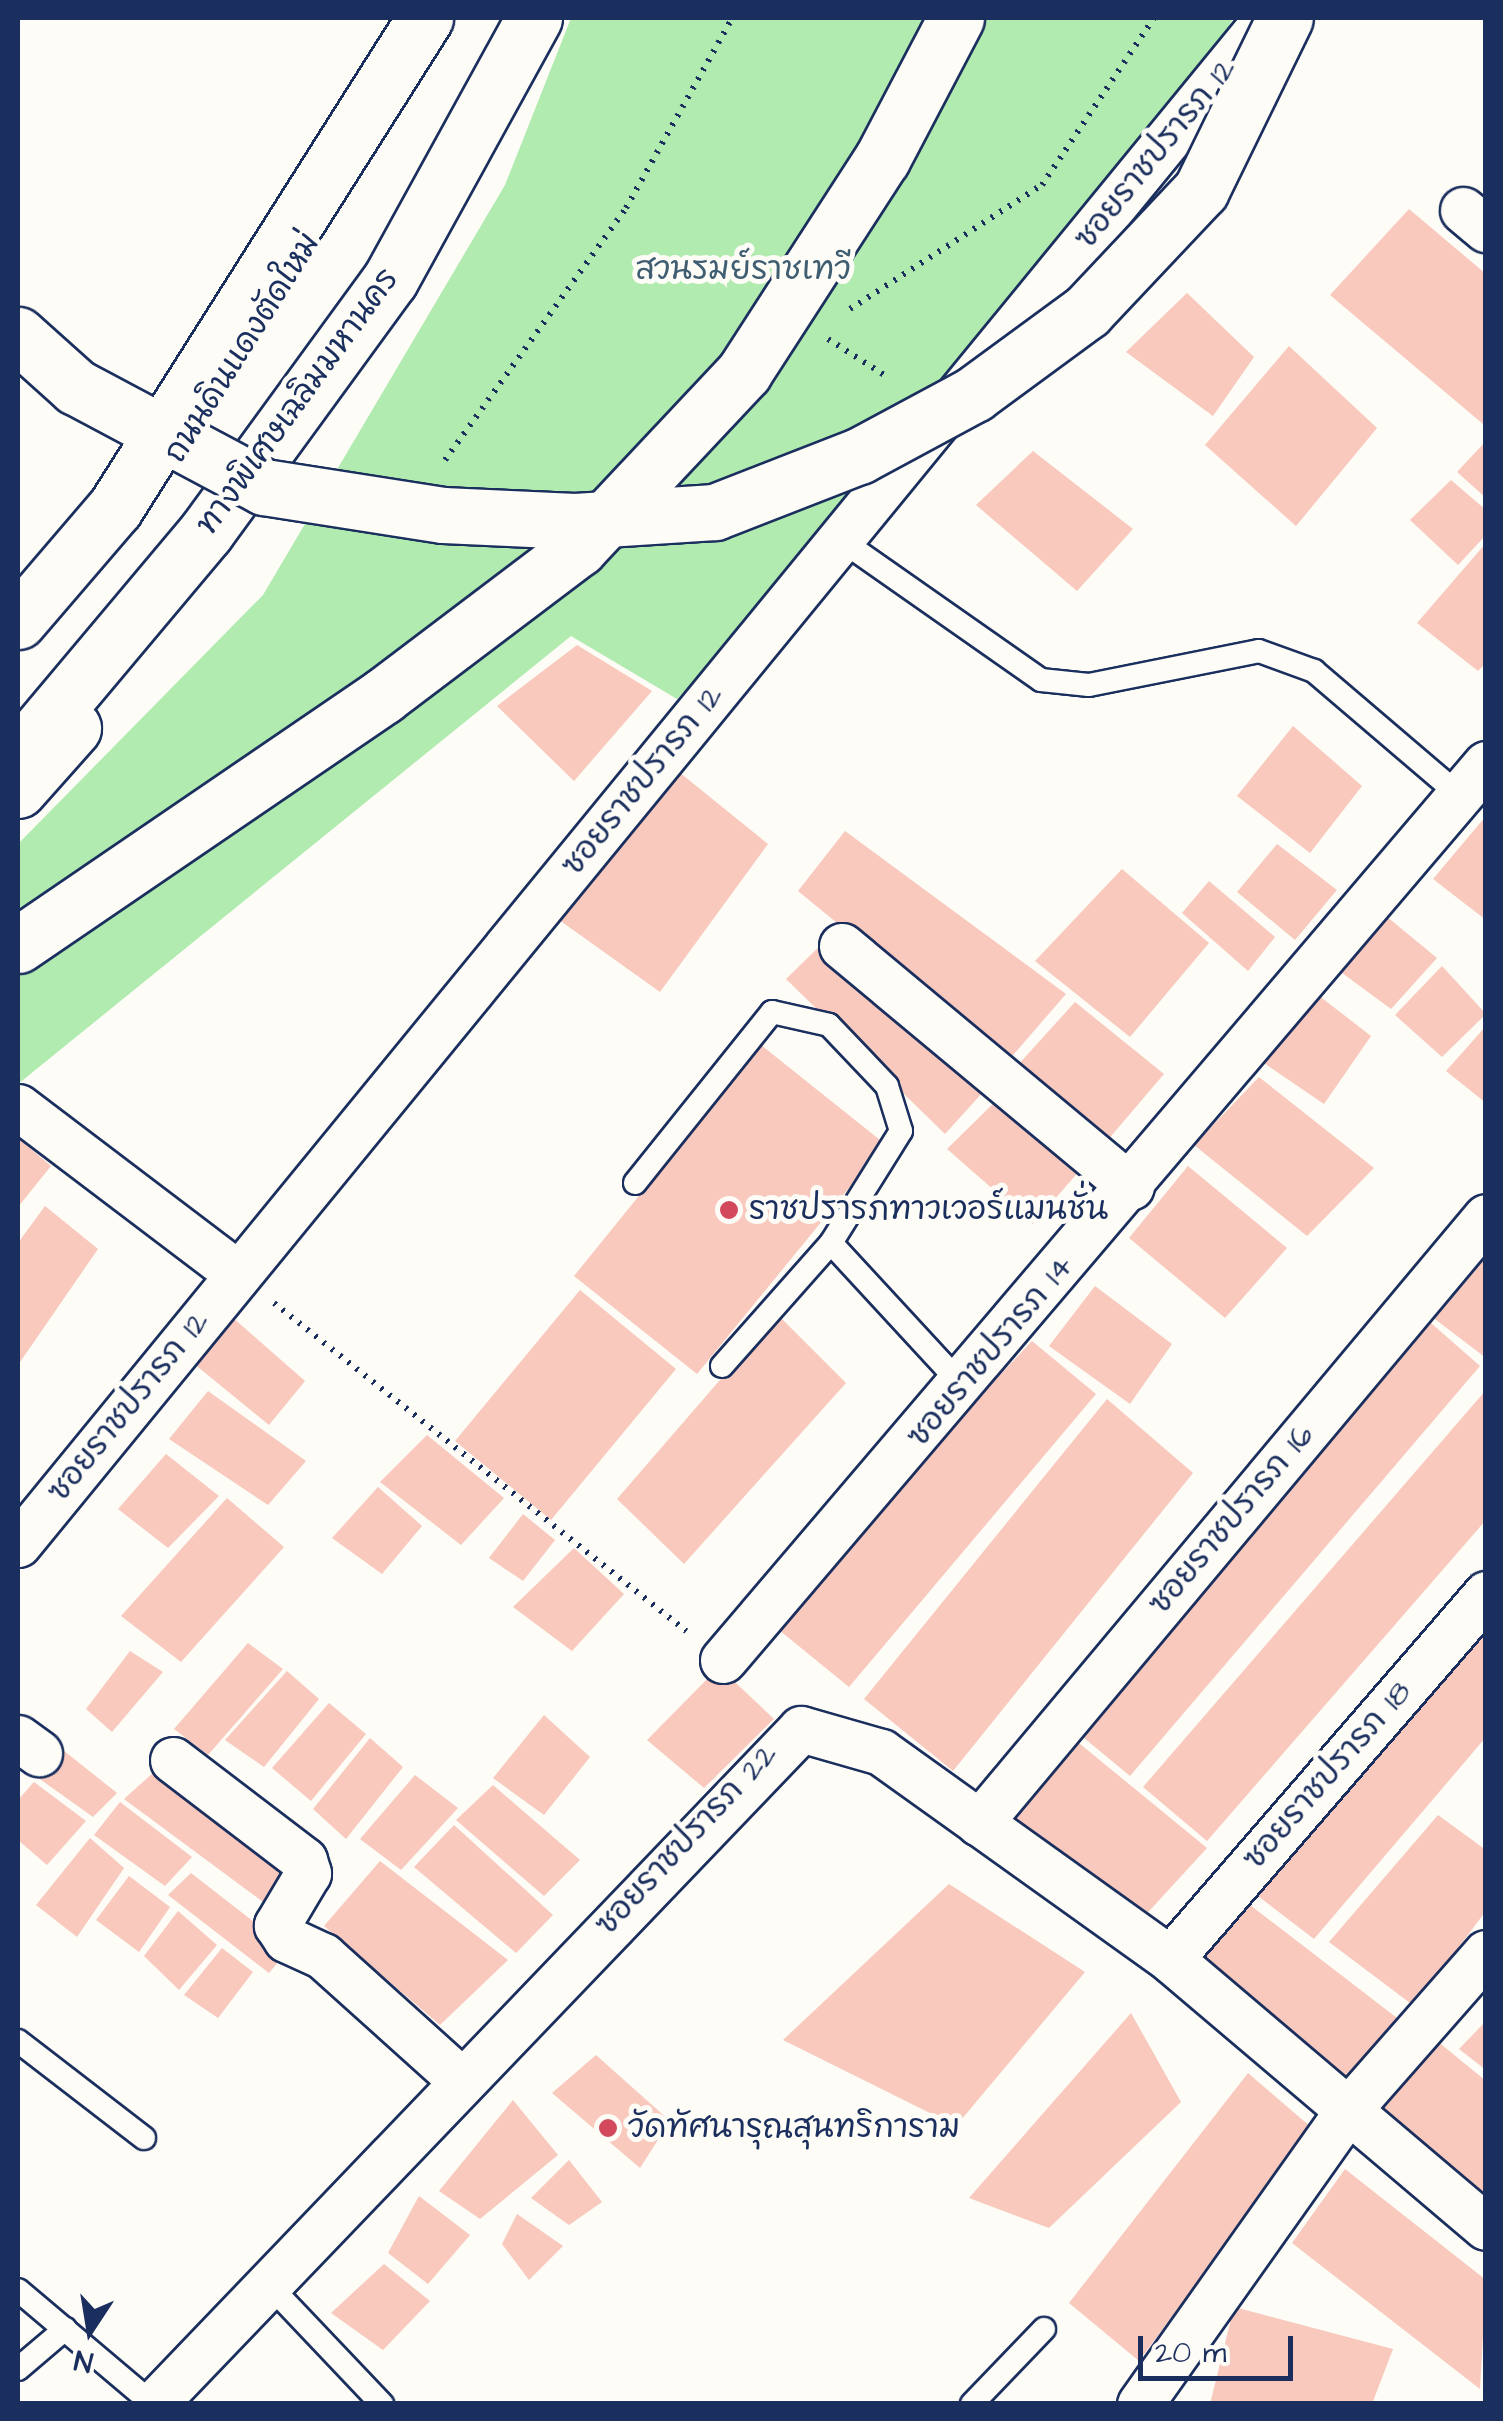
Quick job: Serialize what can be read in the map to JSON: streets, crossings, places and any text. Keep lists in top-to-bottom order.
{
  "streets": {
    "main road": ["ถนนดินแดงตัดใหม่", "ทางพิเศษเฉลิมมหานคร"],
    "street": [
      "ซอยราชปรารภ 12",
      "ซอยราชปรารภ 14",
      "ซอยราชปรารภ 16",
      "ซอยราชปรารภ 18",
      "ซอยราชปรารภ 22"
    ]
  },
  "crossings": [
    ["ซอยราชปรารภ 16", "ซอยราชปรารภ 22"],
    ["ซอยราชปรารภ 18", "ซอยราชปรารภ 22"]
  ],
  "parks": ["สวนรมย์ราชเทวี"],
  "places": ["ราชปรารภทาวเวอร์แมนชั่น", "วัดทัศนารุณสุนทริการาม"],
  "scale_bar": "20 m",
  "north": "bottom"
}
